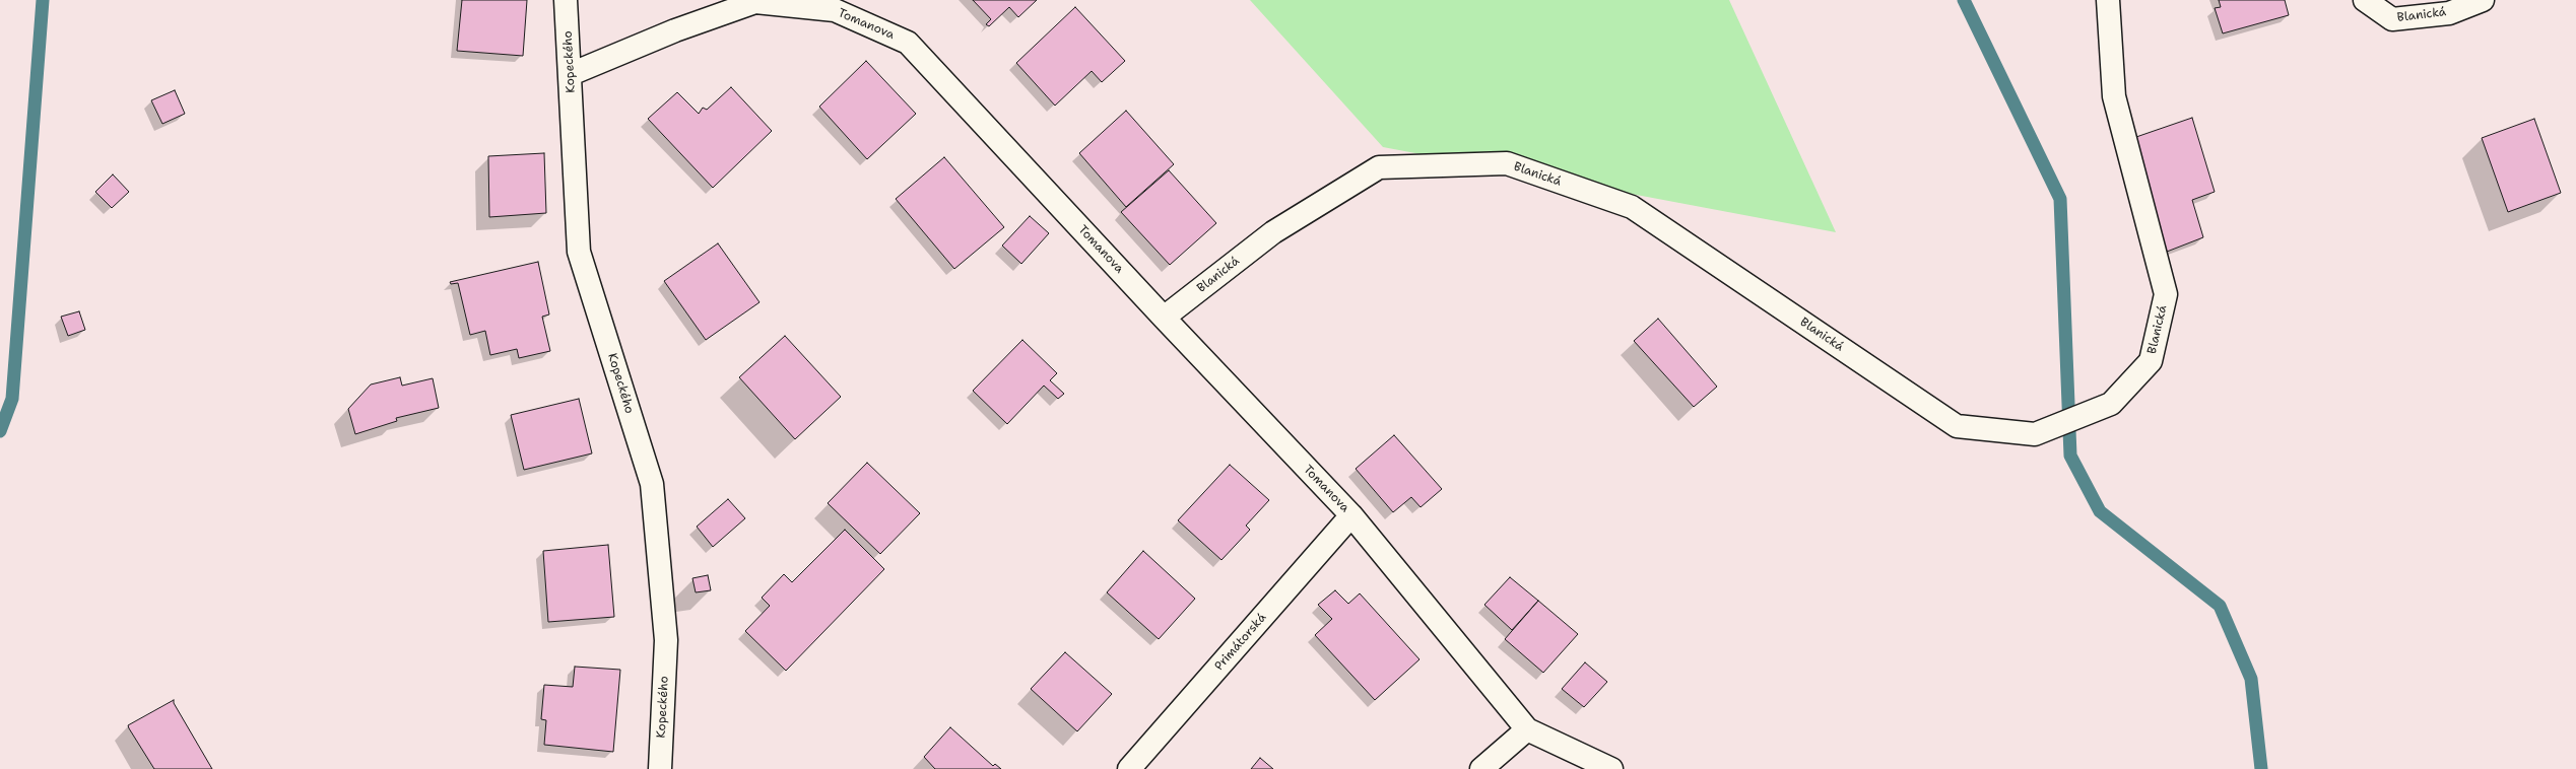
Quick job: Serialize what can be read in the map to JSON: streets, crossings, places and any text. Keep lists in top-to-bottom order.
{
  "streets": {
    "street": [
      "Blanická",
      "Tomanova",
      "Kopeckého",
      "Primátorská"
    ]
  },
  "crossings": [
    ["Blanická", "Tomanova"],
    ["Tomanova", "Kopeckého"],
    ["Tomanova", "Primátorská"]
  ]
}
